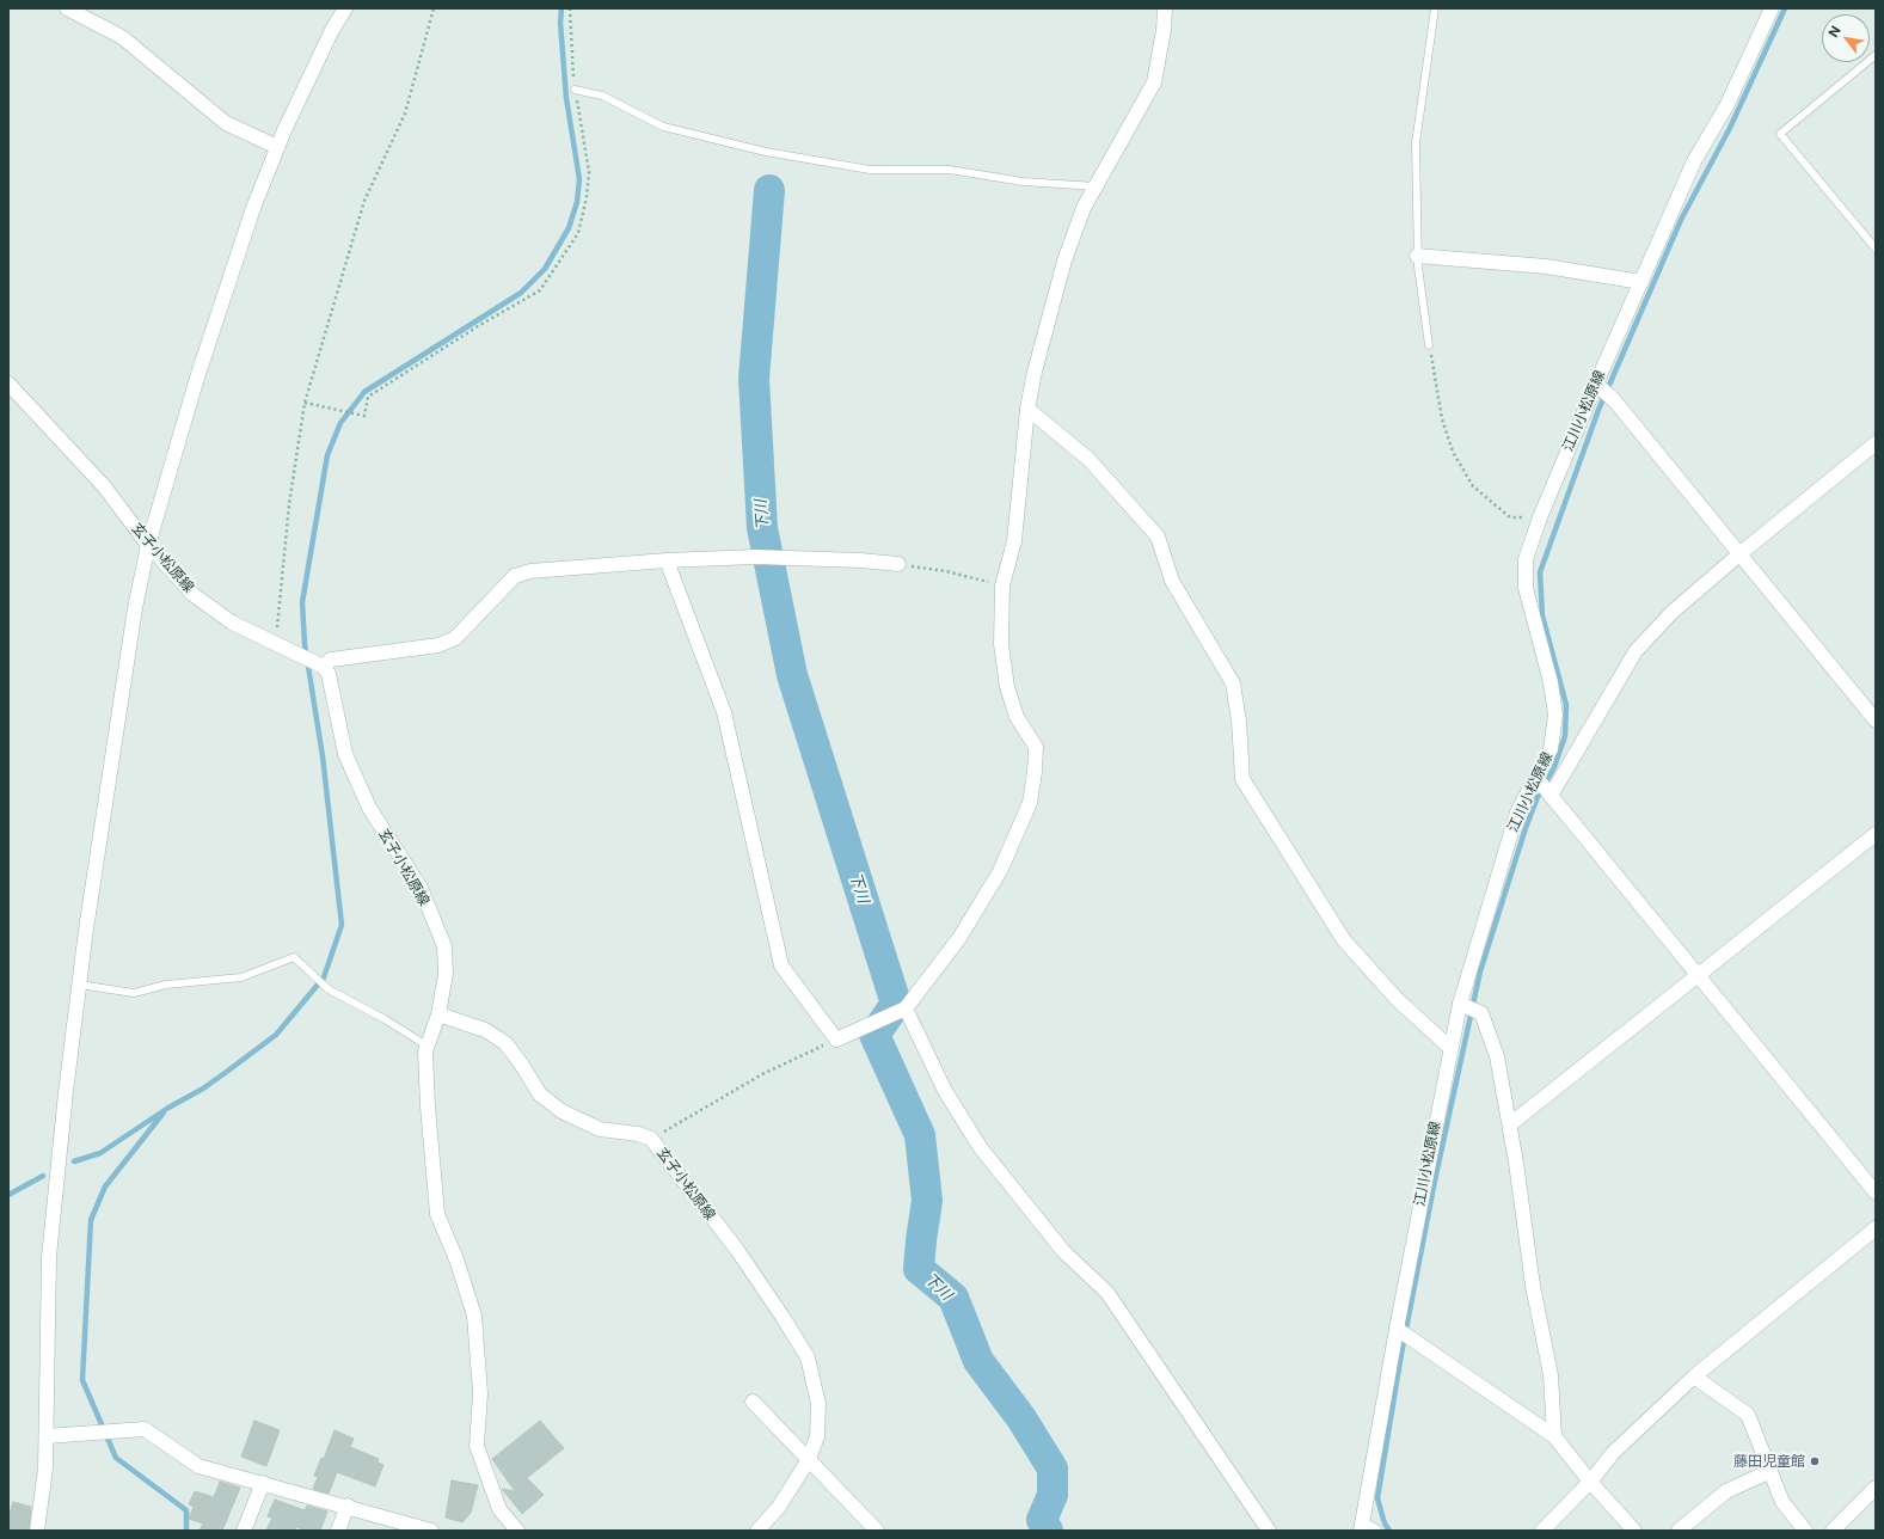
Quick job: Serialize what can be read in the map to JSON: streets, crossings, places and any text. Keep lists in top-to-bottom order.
{
  "streets": {
    "street": ["江川小松原線", "玄子小松原線"]
  },
  "water": ["下川"],
  "places": ["藤田児童館"],
  "north": "top left"
}
